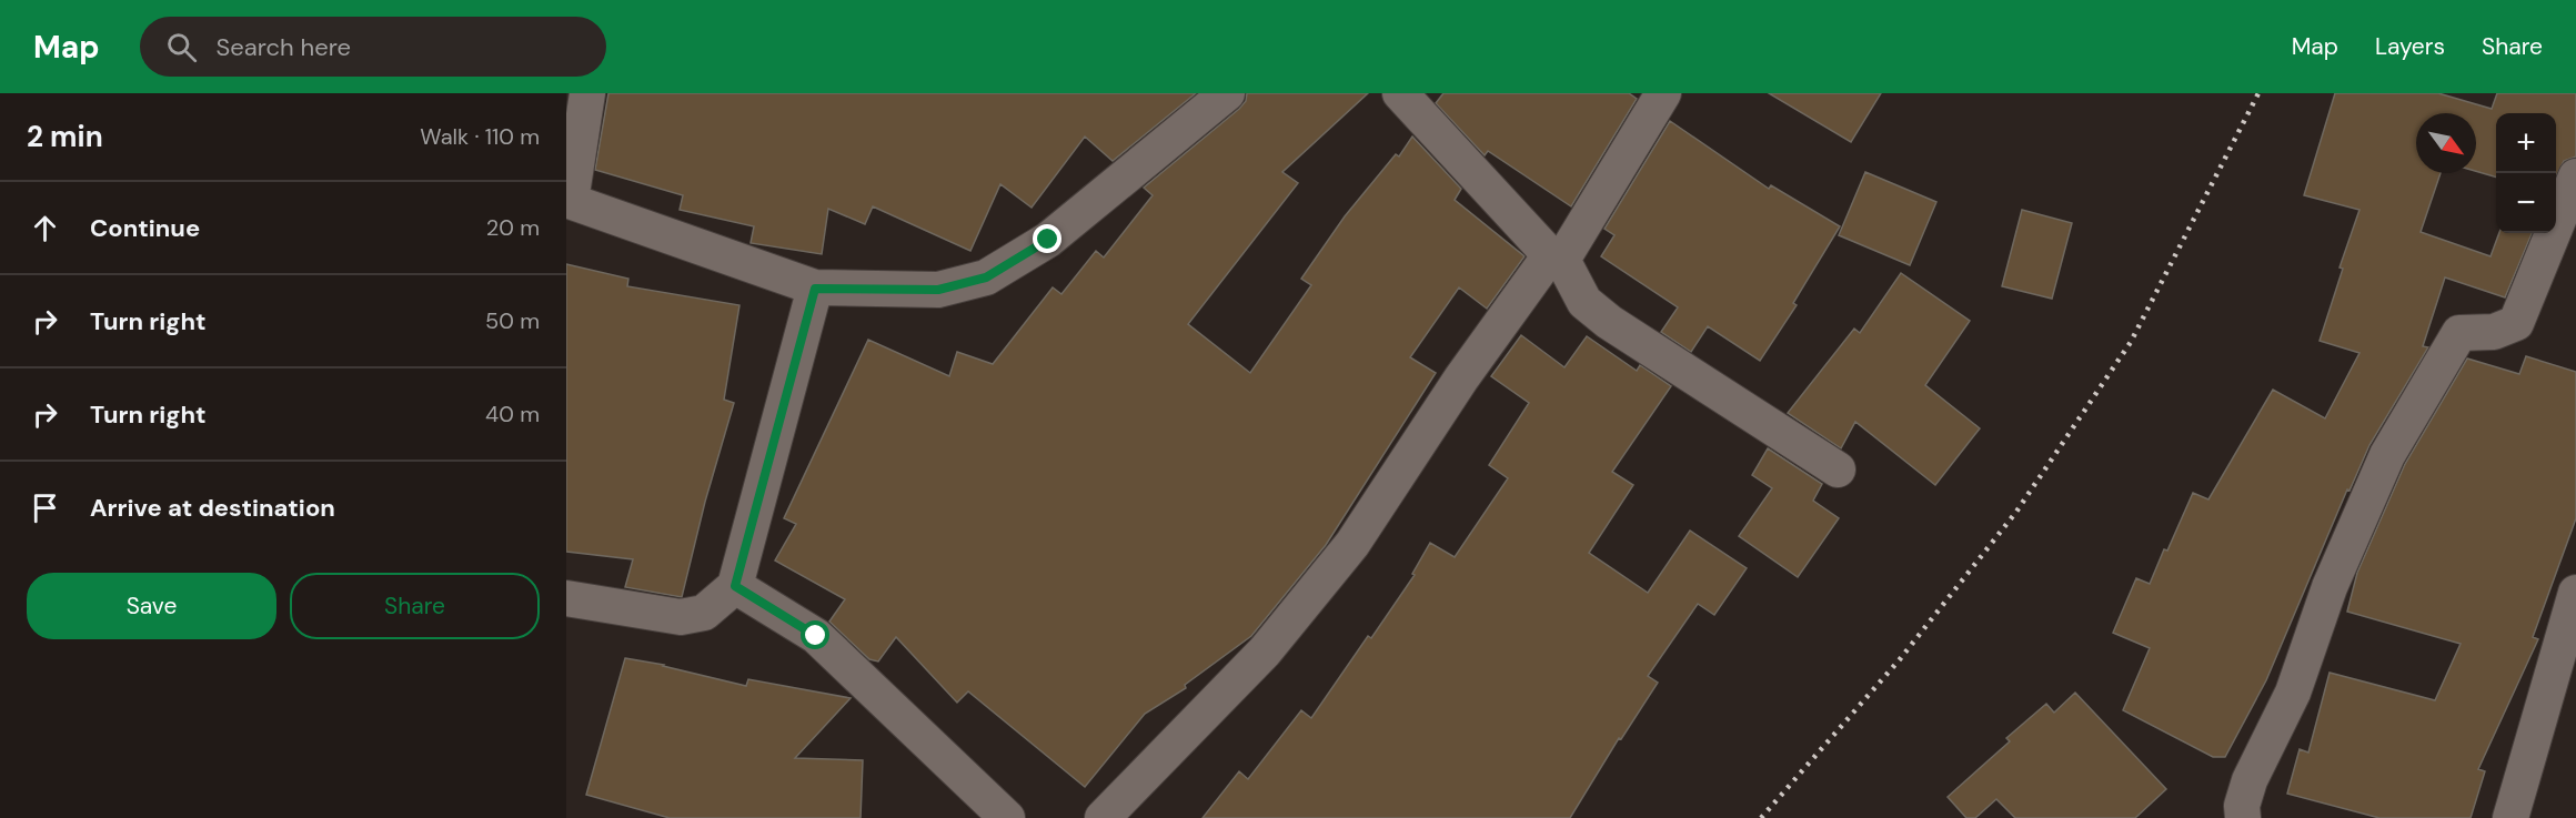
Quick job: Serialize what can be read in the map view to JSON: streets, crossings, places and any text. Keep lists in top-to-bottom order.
{
  "north": "bottom right",
  "page": {
    "header": "Map",
    "search": "Search here",
    "nav": ["Map", "Layers", "Share"],
    "heading": ["2 min", "Walk · 110 m"],
    "map_buttons": ["+", "−"],
    "list": [
      ["Continue", "20 m"],
      ["Turn right", "50 m"],
      ["Turn right", "40 m"],
      "Arrive at destination"
    ],
    "buttons": ["Save", "Share"]
  }
}
